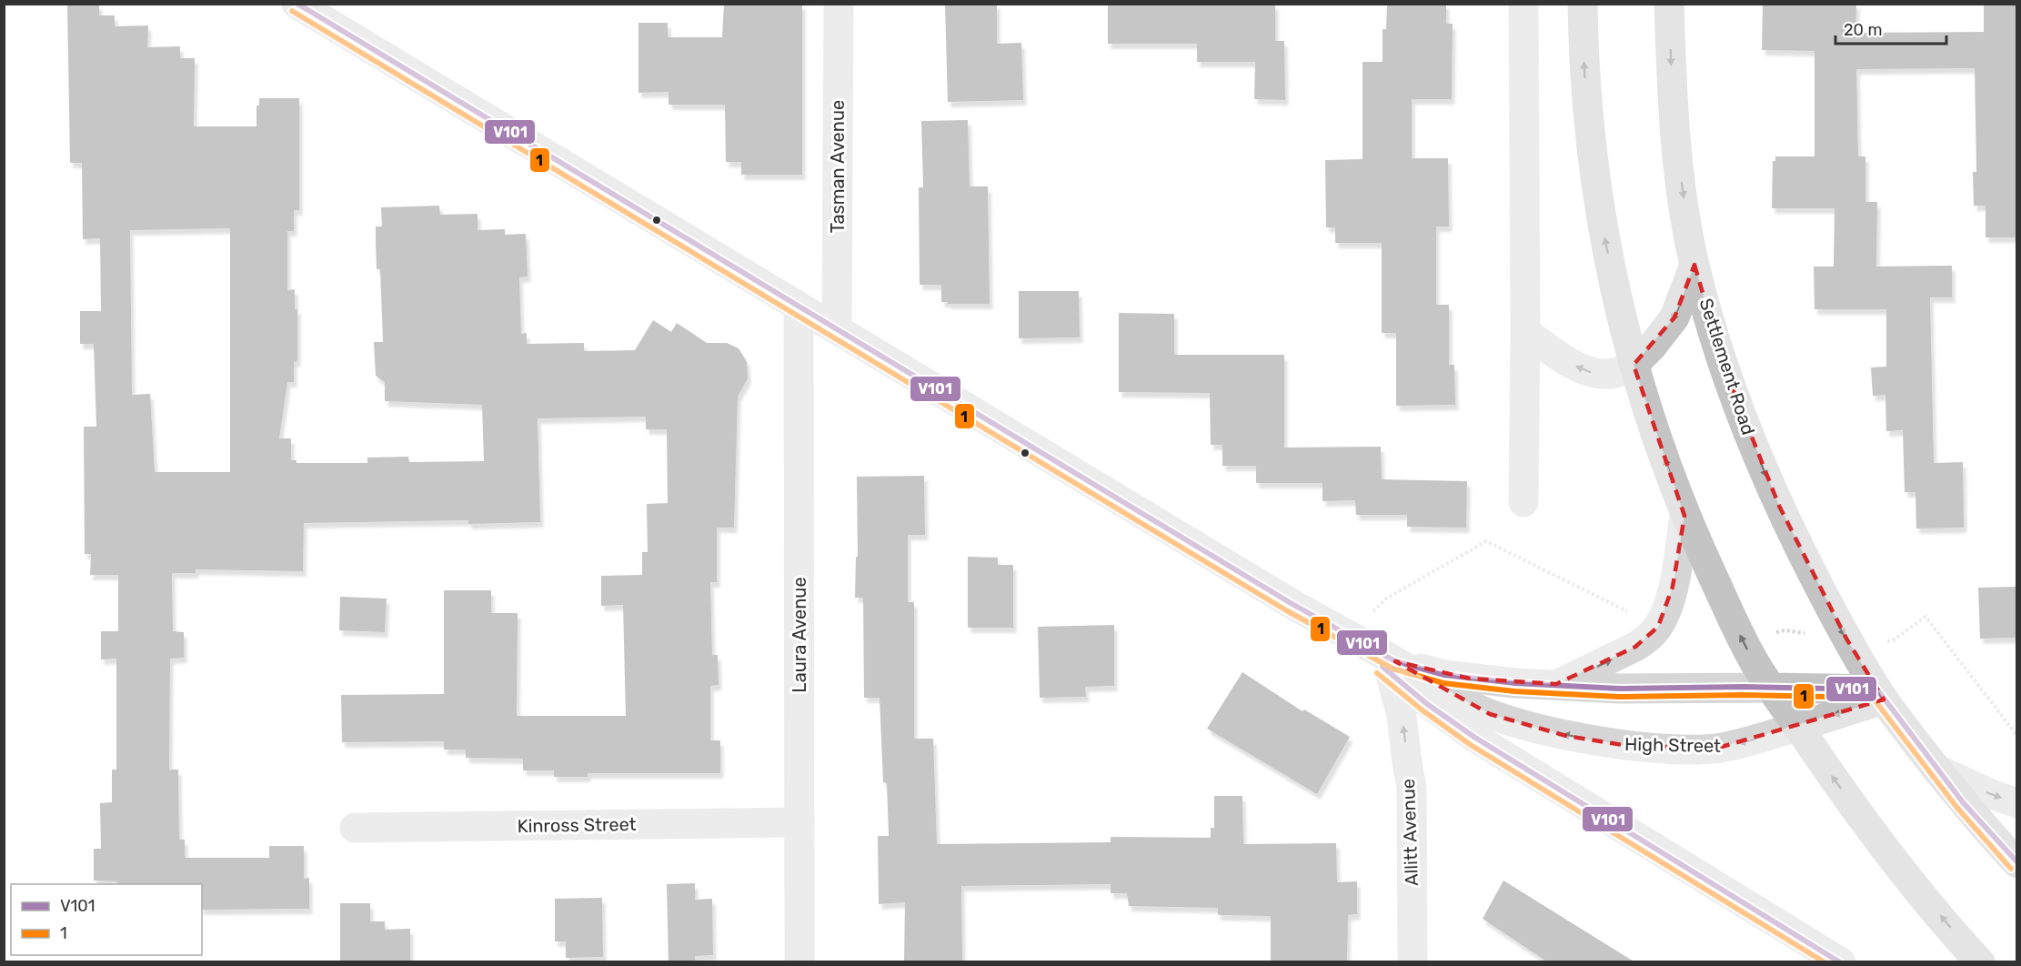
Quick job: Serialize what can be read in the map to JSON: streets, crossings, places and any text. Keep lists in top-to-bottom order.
{
  "streets": {
    "highway": ["Settlement Road"],
    "street": [
      "Tasman Avenue",
      "Laura Avenue",
      "High Street",
      "Kinross Street",
      "Allitt Avenue"
    ]
  },
  "crossings": [
    ["Tasman Avenue", "High Street"],
    ["Laura Avenue", "High Street"],
    ["Laura Avenue", "Kinross Street"],
    ["High Street", "Allitt Avenue"]
  ],
  "one_way": ["Allitt Avenue"],
  "lines": ["transit line V101", "transit line 1"],
  "legend": ["V101", "1"],
  "scale_bar": "20 m"
}
